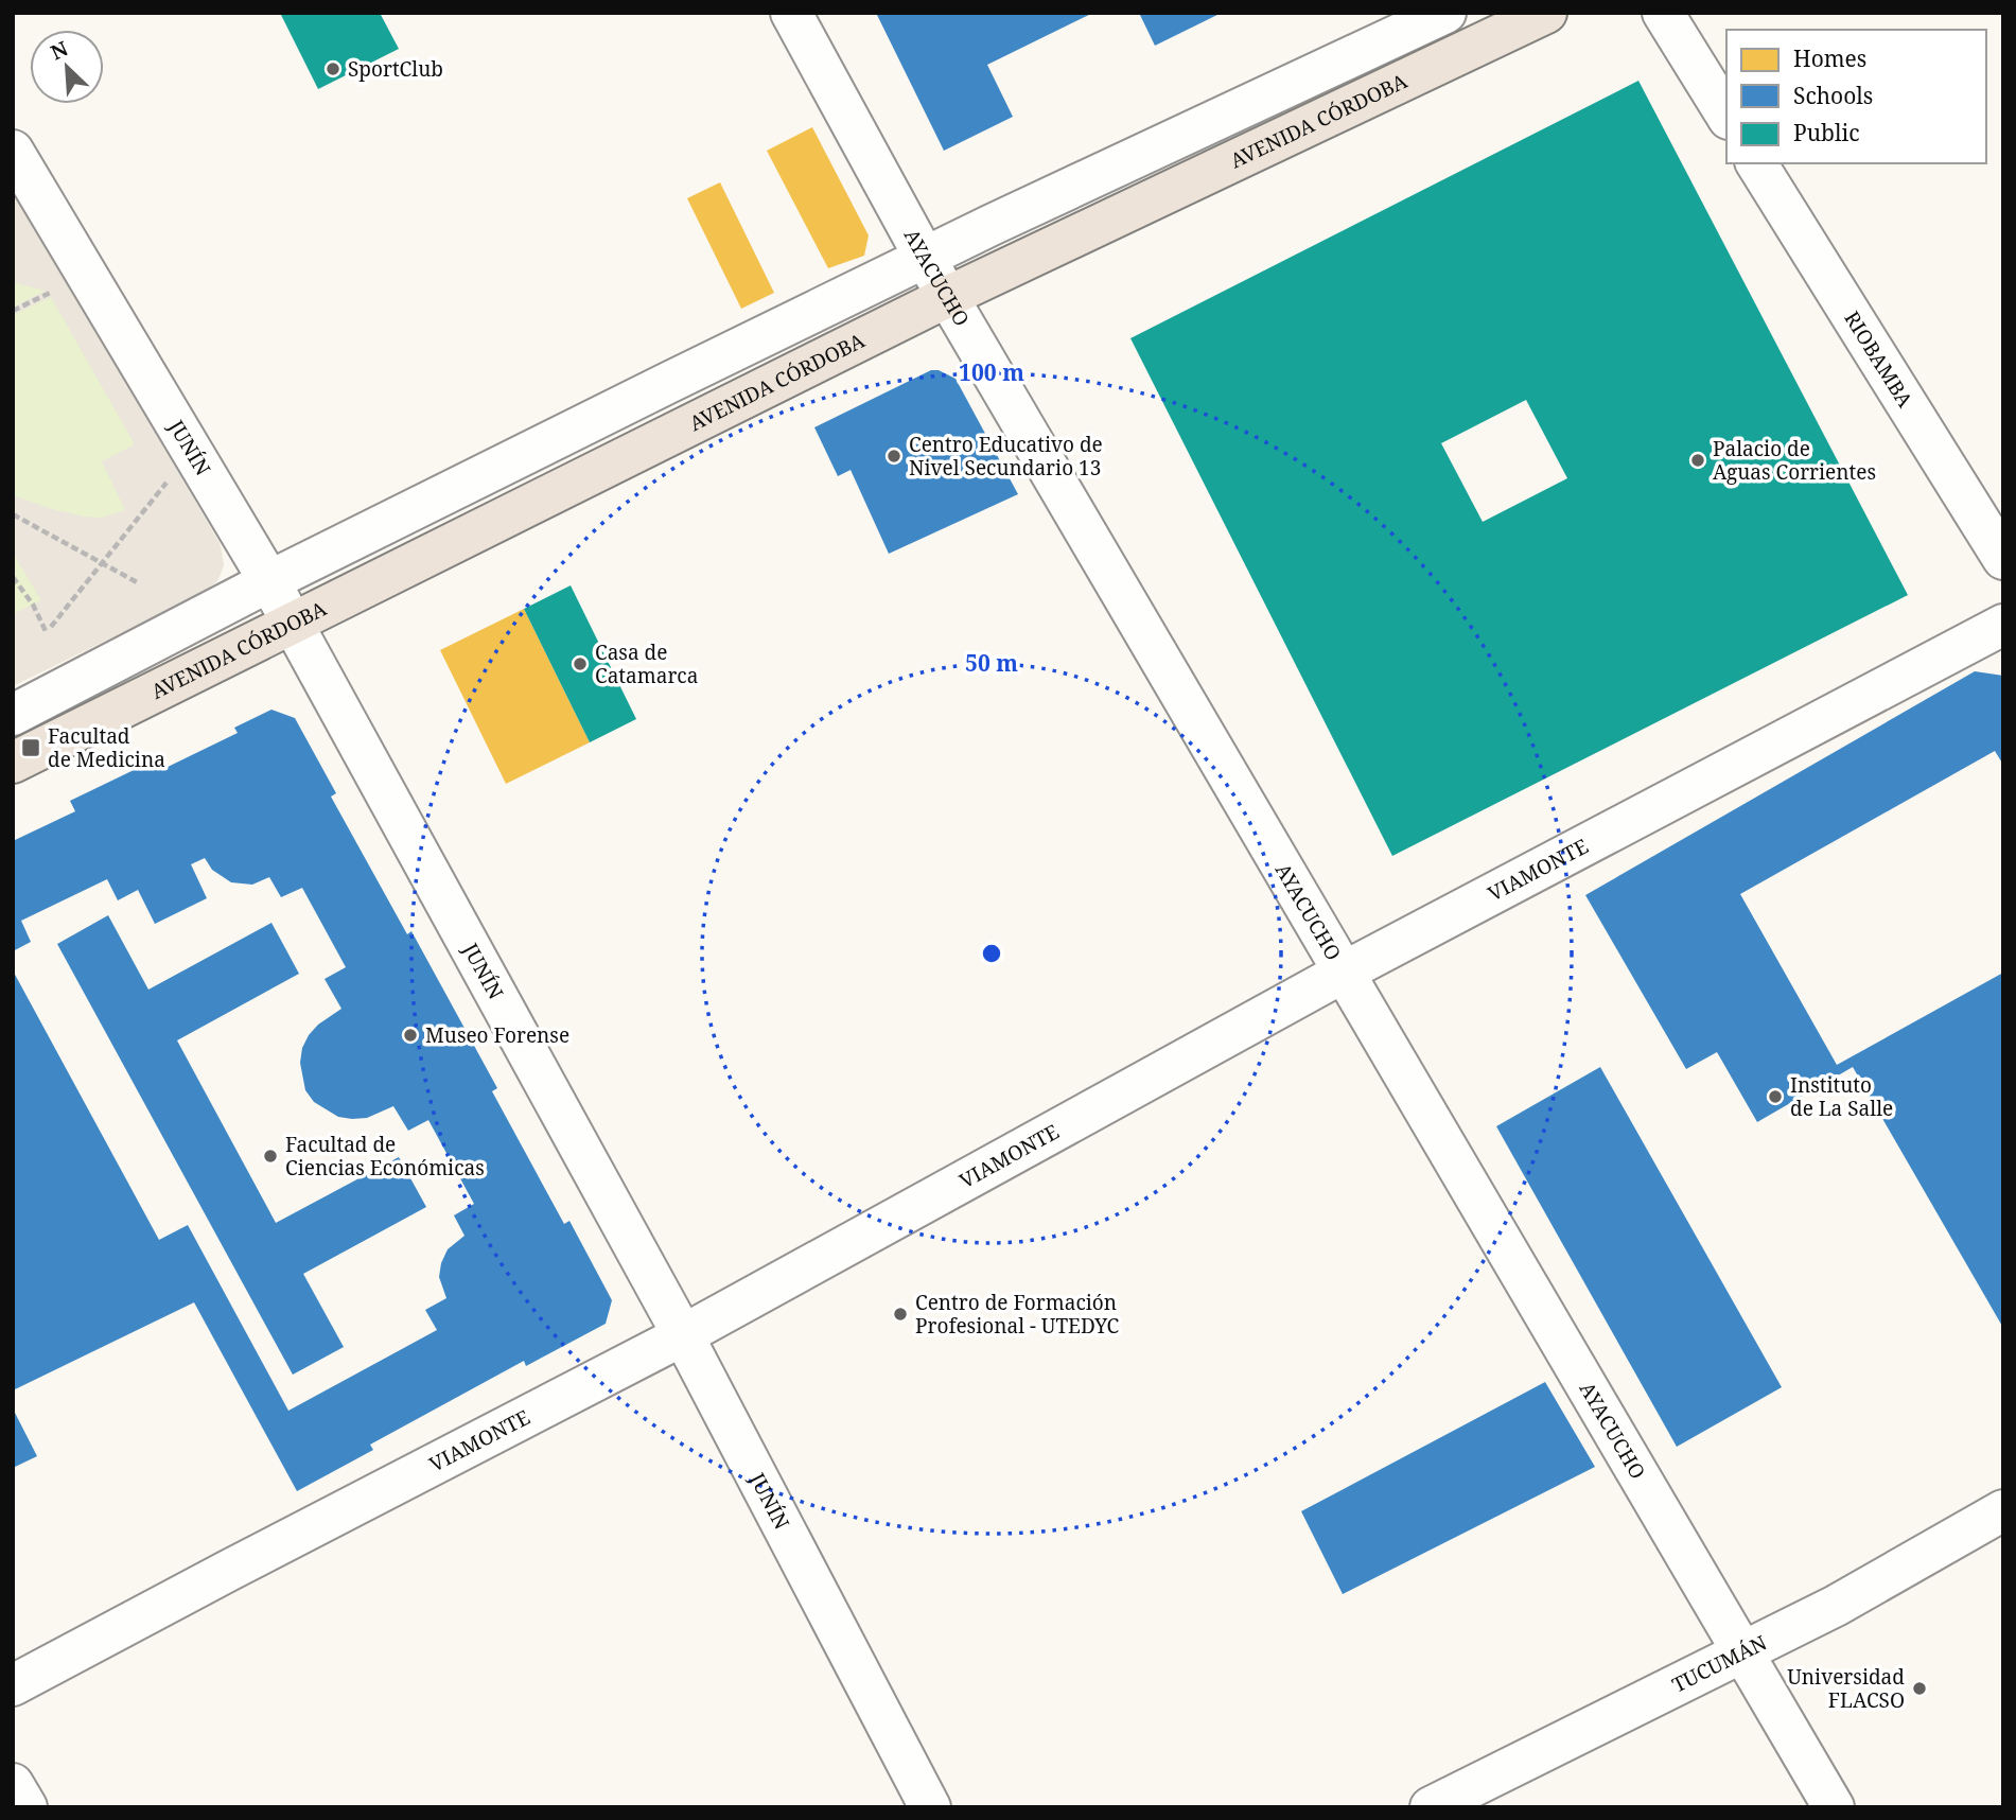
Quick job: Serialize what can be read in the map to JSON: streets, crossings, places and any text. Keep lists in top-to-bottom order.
{
  "streets": {
    "main road": ["AVENIDA CÓRDOBA"],
    "street": [
      "AYACUCHO",
      "RIOBAMBA",
      "JUNÍN",
      "VIAMONTE",
      "TUCUMÁN"
    ]
  },
  "crossings": [
    ["AVENIDA CÓRDOBA", "AYACUCHO"],
    ["AVENIDA CÓRDOBA", "JUNÍN"],
    ["AYACUCHO", "VIAMONTE"],
    ["AYACUCHO", "TUCUMÁN"],
    ["JUNÍN", "VIAMONTE"]
  ],
  "places": {
    "other": [
      "SportClub",
      "Centro Educativo de Nivel Secundario 13",
      "Palacio de Aguas Corrientes",
      "Casa de Catamarca",
      "Museo Forense",
      "Instituto de La Salle",
      "Facultad de Ciencias Económicas",
      "Centro de Formación Profesional - UTEDYC",
      "Universidad FLACSO"
    ],
    "transit": ["Facultad de Medicina"]
  },
  "legend": ["Homes", "Schools", "Public"],
  "north": "top left",
  "rings": ["100 m", "50 m"]
}
